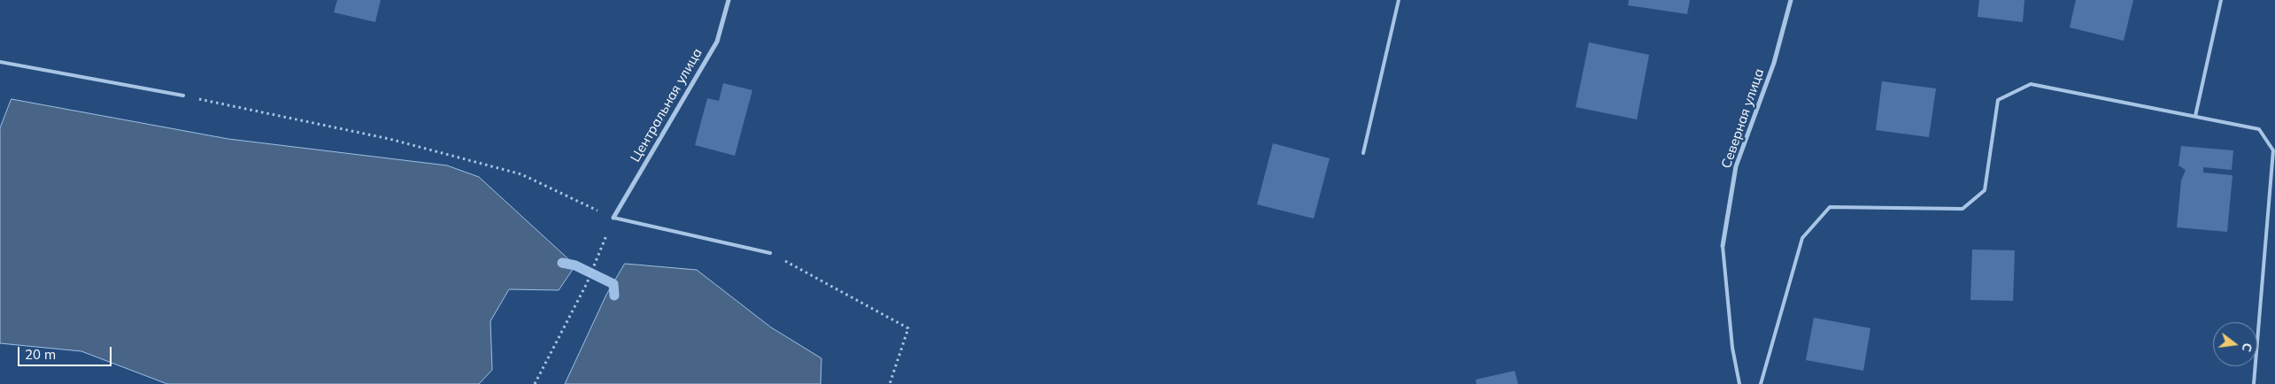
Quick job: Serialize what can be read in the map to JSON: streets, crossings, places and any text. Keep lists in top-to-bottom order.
{
  "streets": {
    "street": ["Центральная улица", "Северная улица"]
  },
  "scale_bar": "20 m",
  "north": "right"
}
